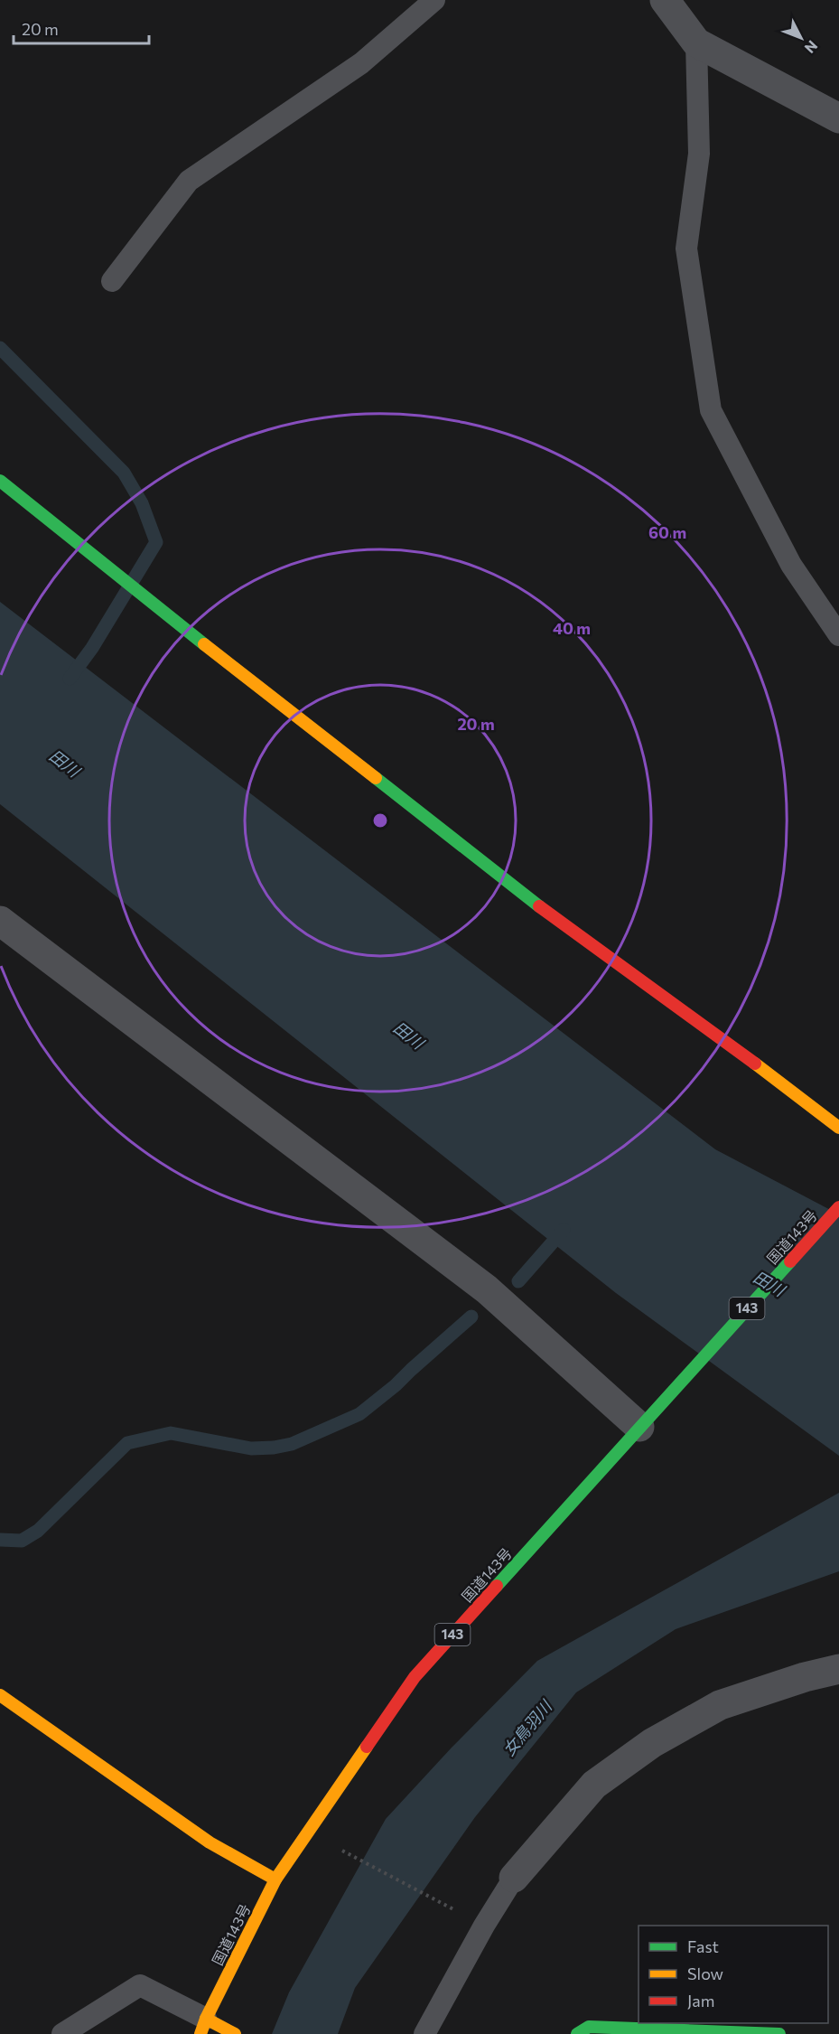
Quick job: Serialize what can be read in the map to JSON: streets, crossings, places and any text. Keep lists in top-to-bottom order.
{
  "streets": {
    "main road": ["国道143号", "143"]
  },
  "water": ["田川", "女鳥羽川"],
  "legend": ["Fast", "Slow", "Jam"],
  "scale_bar": "20 m",
  "north": "bottom right",
  "rings": ["60 m", "40 m", "20 m"]
}
